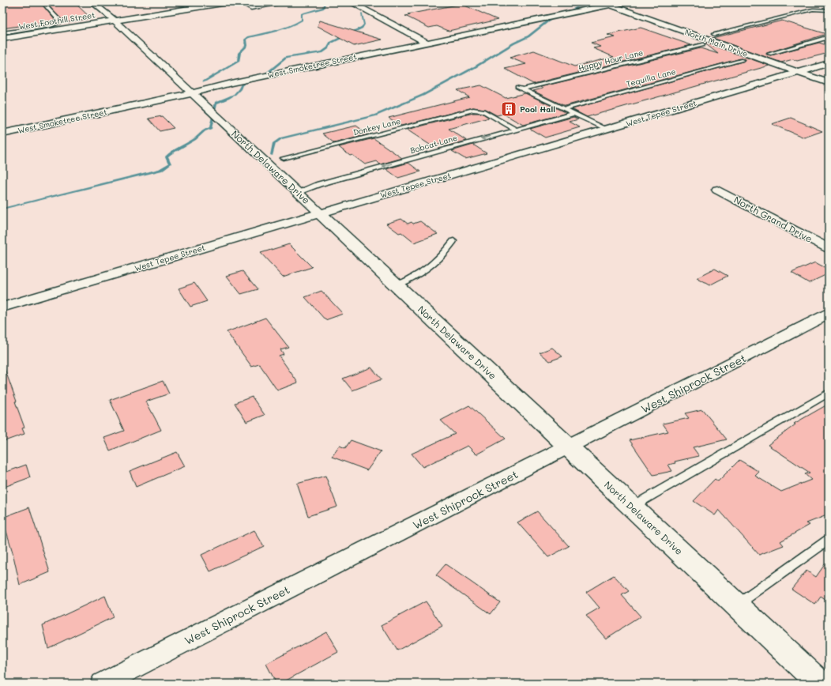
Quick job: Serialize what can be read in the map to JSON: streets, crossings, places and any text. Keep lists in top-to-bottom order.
{
  "streets": {
    "street": [
      "West Foothill Street",
      "North Main Drive",
      "West Smoketree Street",
      "West Tepee Street",
      "North Delaware Drive",
      "North Grand Drive",
      "West Shiprock Street"
    ],
    "lane": [
      "Happy Hour Lane",
      "Tequilla Lane",
      "Donkey Lane",
      "Bobcat Lane"
    ]
  },
  "crossings": [
    ["West Foothill Street", "North Delaware Drive"],
    ["North Main Drive", "West Smoketree Street"],
    ["North Main Drive", "West Tepee Street"],
    ["West Smoketree Street", "North Delaware Drive"],
    ["West Tepee Street", "North Delaware Drive"],
    ["Donkey Lane", "Bobcat Lane"],
    ["Bobcat Lane", "North Delaware Drive"],
    ["North Delaware Drive", "West Shiprock Street"]
  ],
  "one_way": ["Bobcat Lane"],
  "places": {
    "building": ["Pool Hall"]
  }
}
